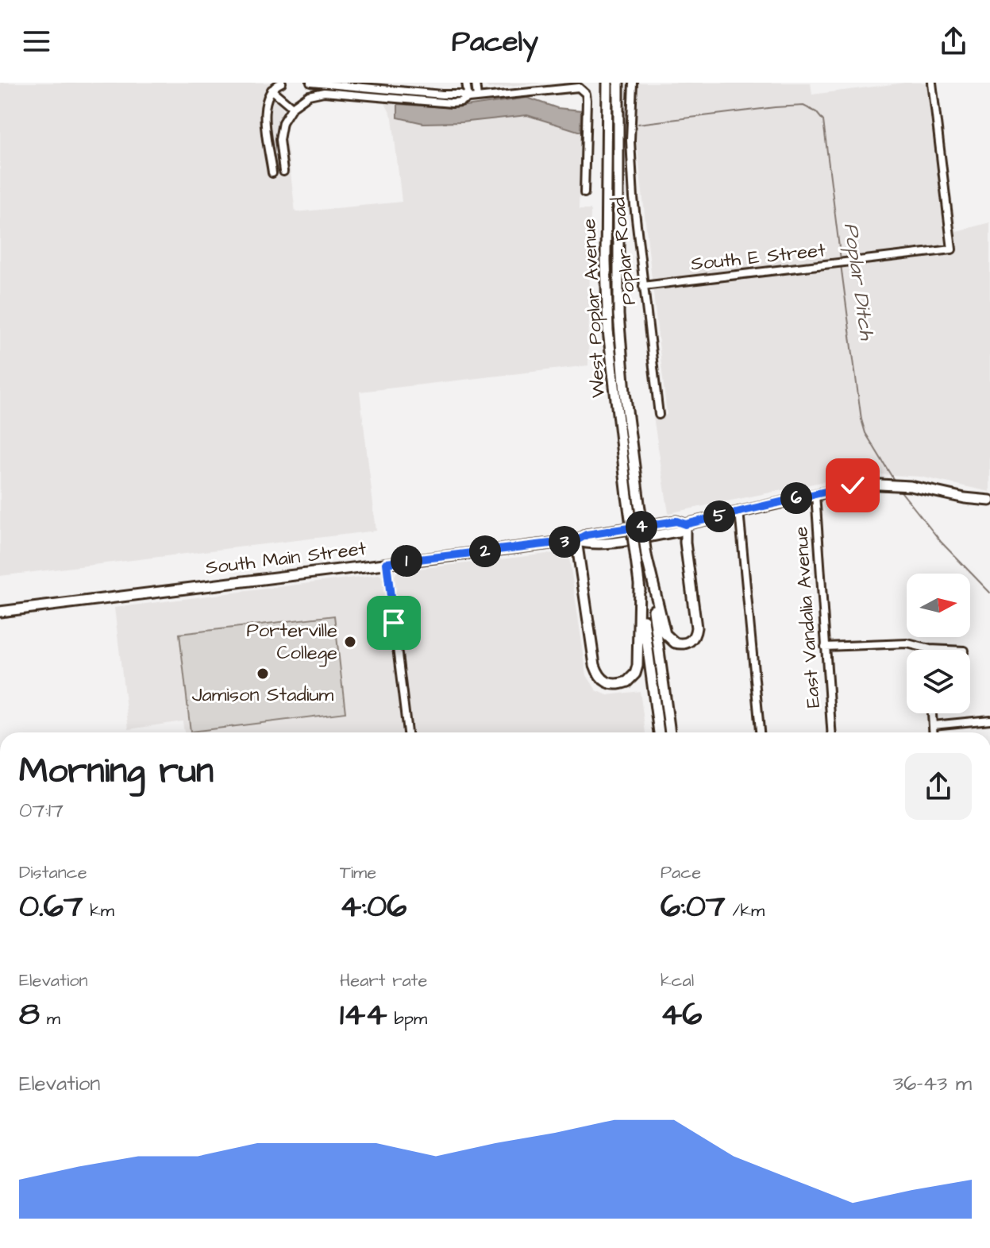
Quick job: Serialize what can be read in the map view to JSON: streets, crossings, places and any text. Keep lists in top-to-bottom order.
{
  "streets": {
    "main road": ["West Poplar Avenue", "South Main Street"],
    "street": ["Poplar Road", "South E Street", "East Vandalia Avenue"]
  },
  "crossings": [
    ["Poplar Road", "South E Street"],
    ["South Main Street", "East Vandalia Avenue"]
  ],
  "water": ["Poplar Ditch"],
  "places": ["Porterville College", "Jamison Stadium"],
  "north": "right",
  "page": {
    "header": "Pacely",
    "pins": [
      "6",
      "5",
      "4",
      "3",
      "2",
      "1"
    ],
    "heading": ["Morning run", "07:17"],
    "stats": [
      ["Distance", "0.67 km"],
      ["Time", "4:06"],
      ["Pace", "6:07 /km"],
      ["Elevation", "8 m"],
      ["Heart rate", "144 bpm"],
      ["kcal", "46"]
    ],
    "chart": ["Elevation", "36–43 m"]
  }
}
